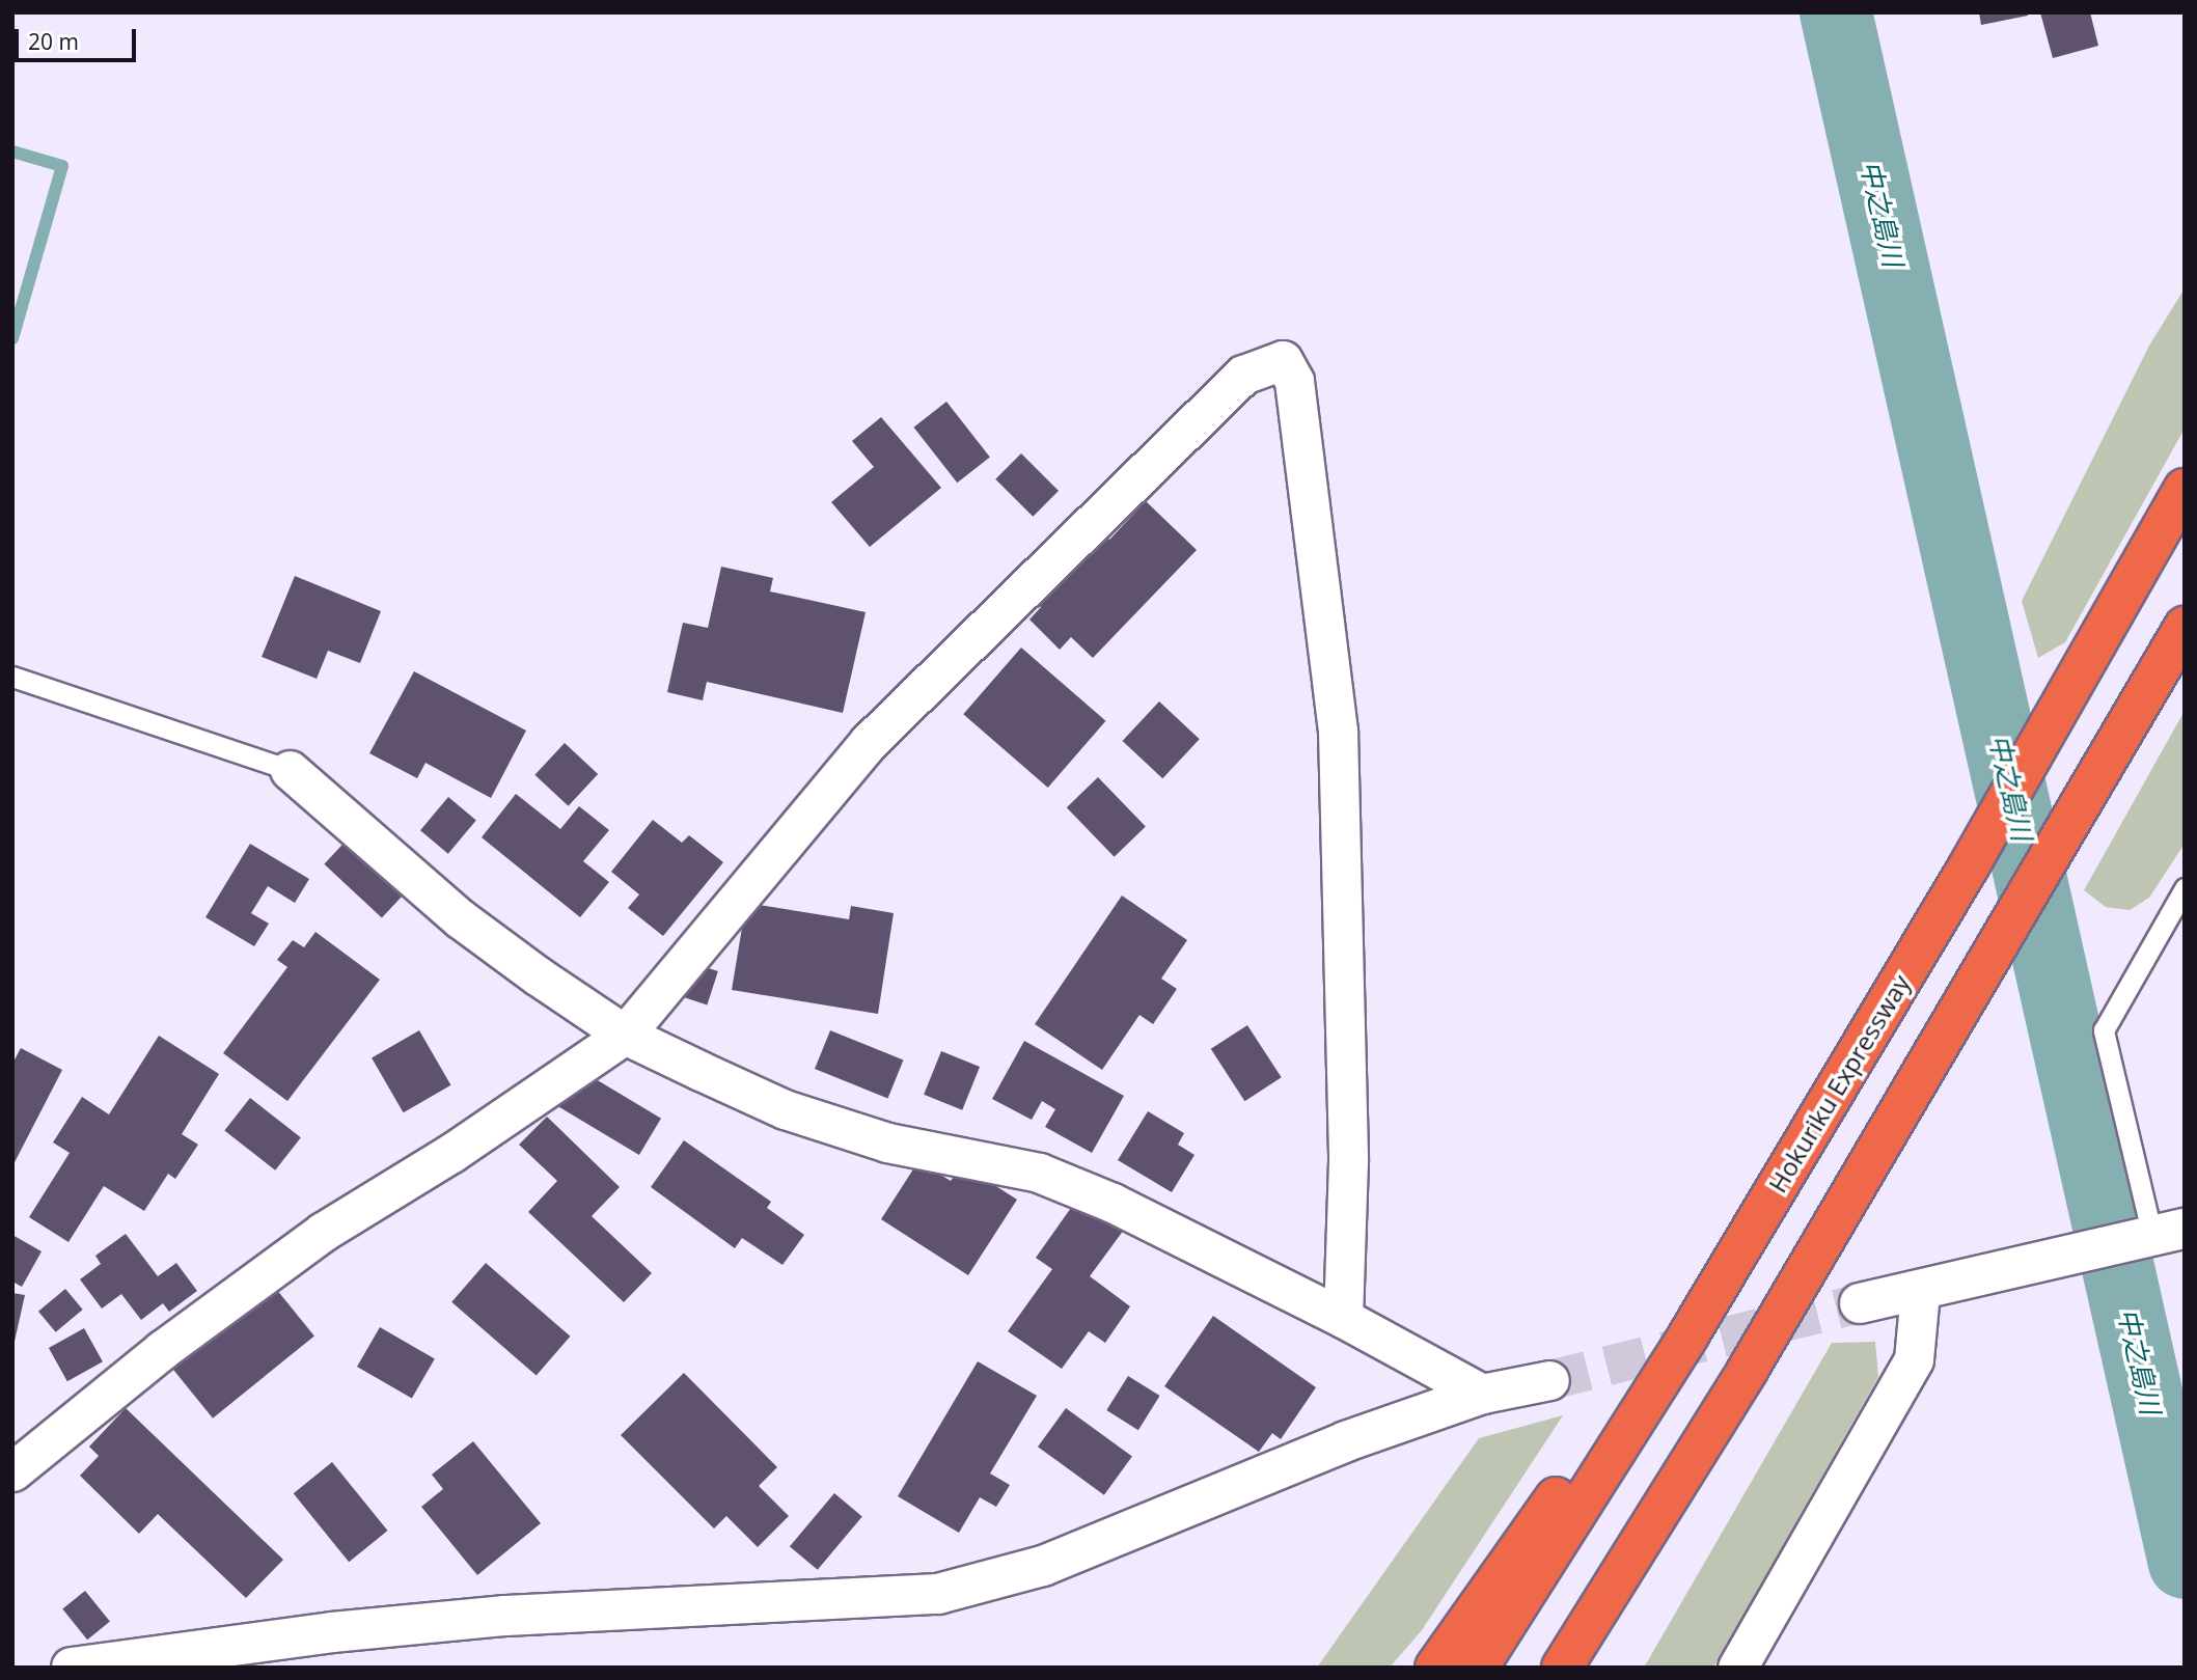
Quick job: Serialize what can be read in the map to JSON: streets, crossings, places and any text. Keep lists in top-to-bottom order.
{
  "streets": {
    "highway": ["Hokuriku Expressway"]
  },
  "water": ["中之島川"],
  "scale_bar": "20 m"
}
